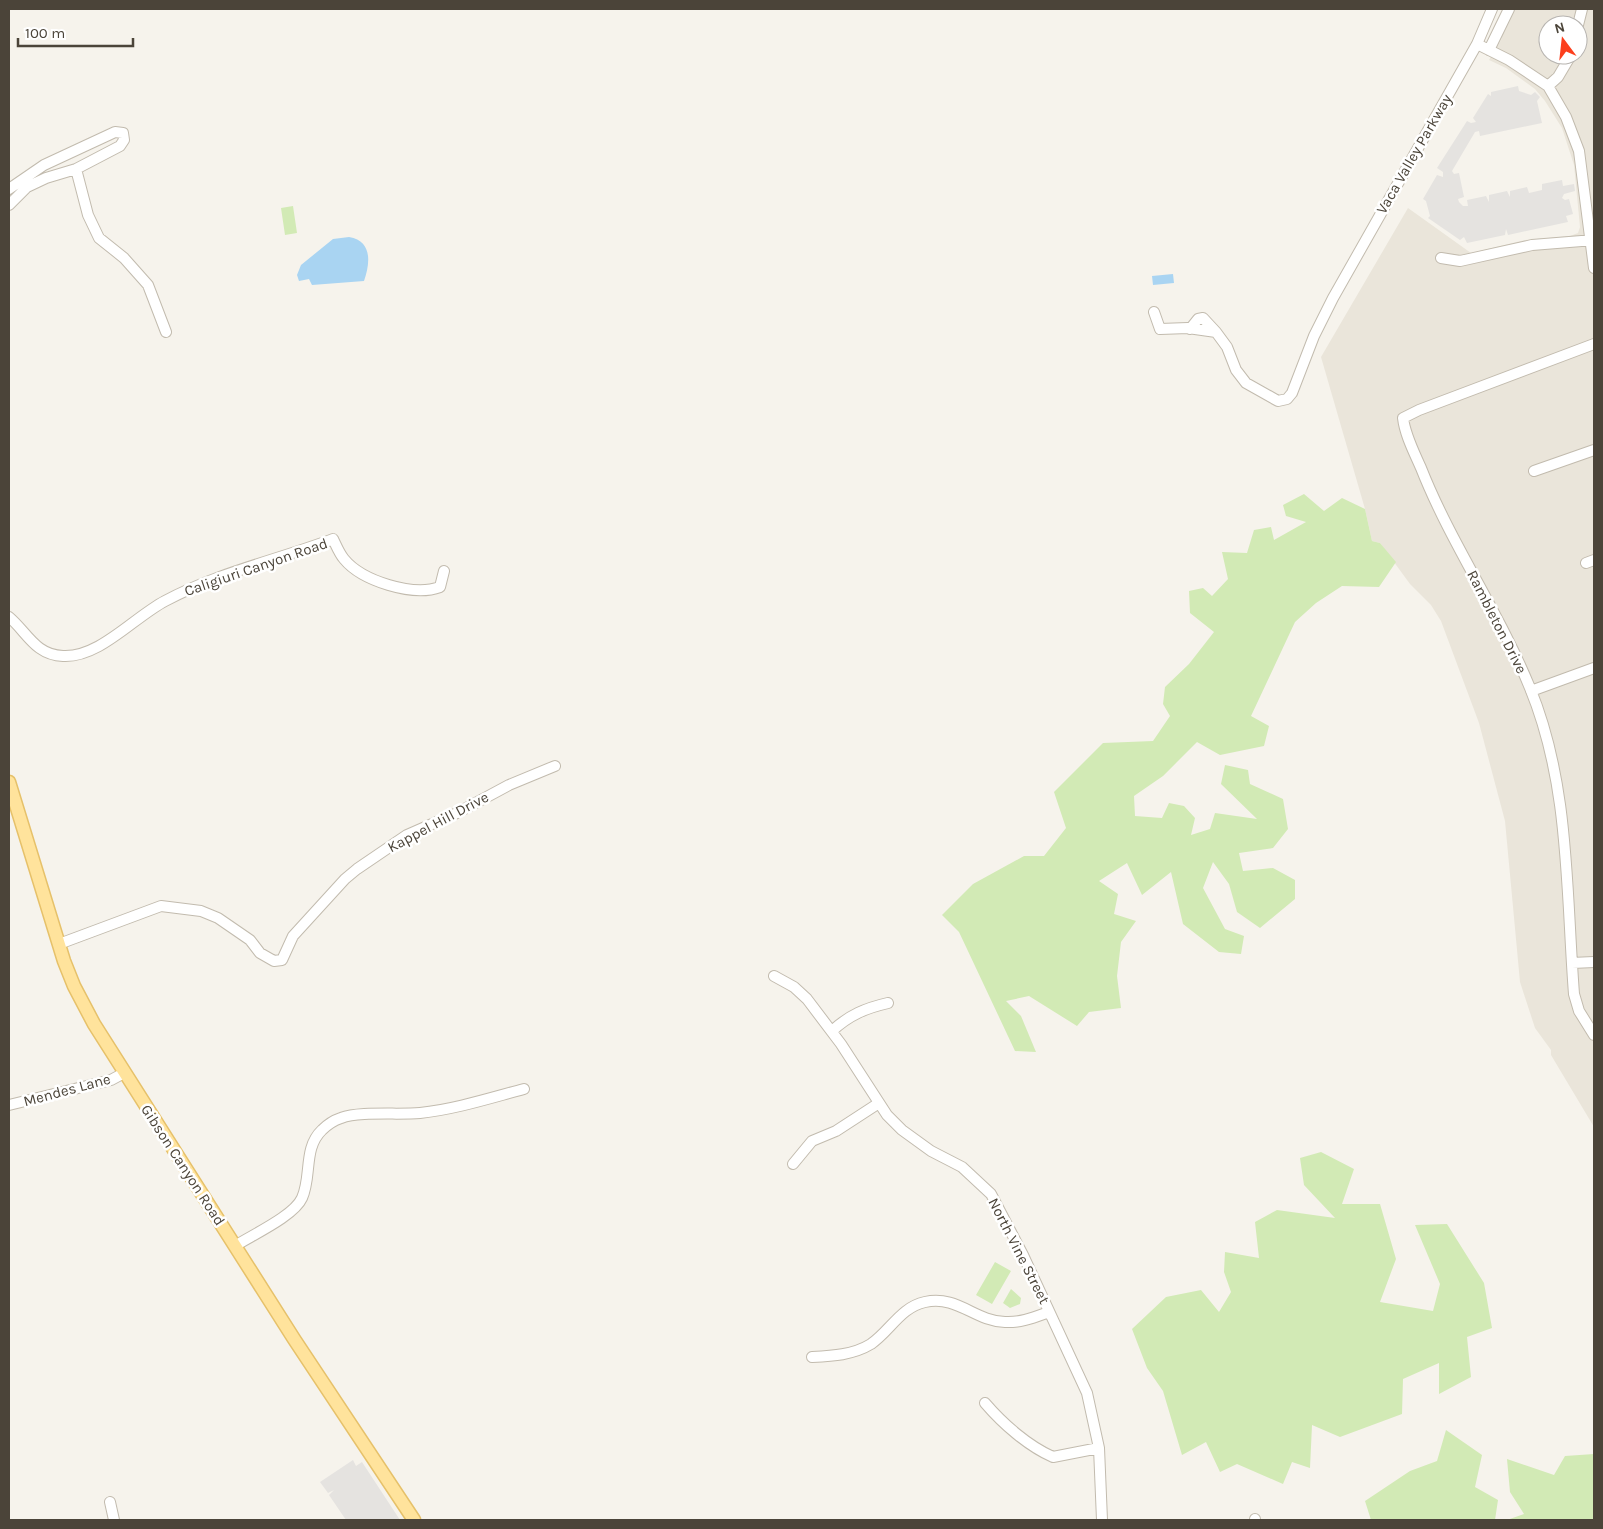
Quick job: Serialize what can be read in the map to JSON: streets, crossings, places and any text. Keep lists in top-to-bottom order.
{
  "streets": {
    "main road": ["Gibson Canyon Road"],
    "street": [
      "Vaca Valley Parkway",
      "Caligiuri Canyon Road",
      "Rambleton Drive",
      "Kappel Hill Drive",
      "Mendes Lane",
      "North Vine Street"
    ]
  },
  "crossings": [
    ["Kappel Hill Drive", "Gibson Canyon Road"],
    ["Mendes Lane", "Gibson Canyon Road"]
  ],
  "scale_bar": "100 m",
  "north": "top"
}
